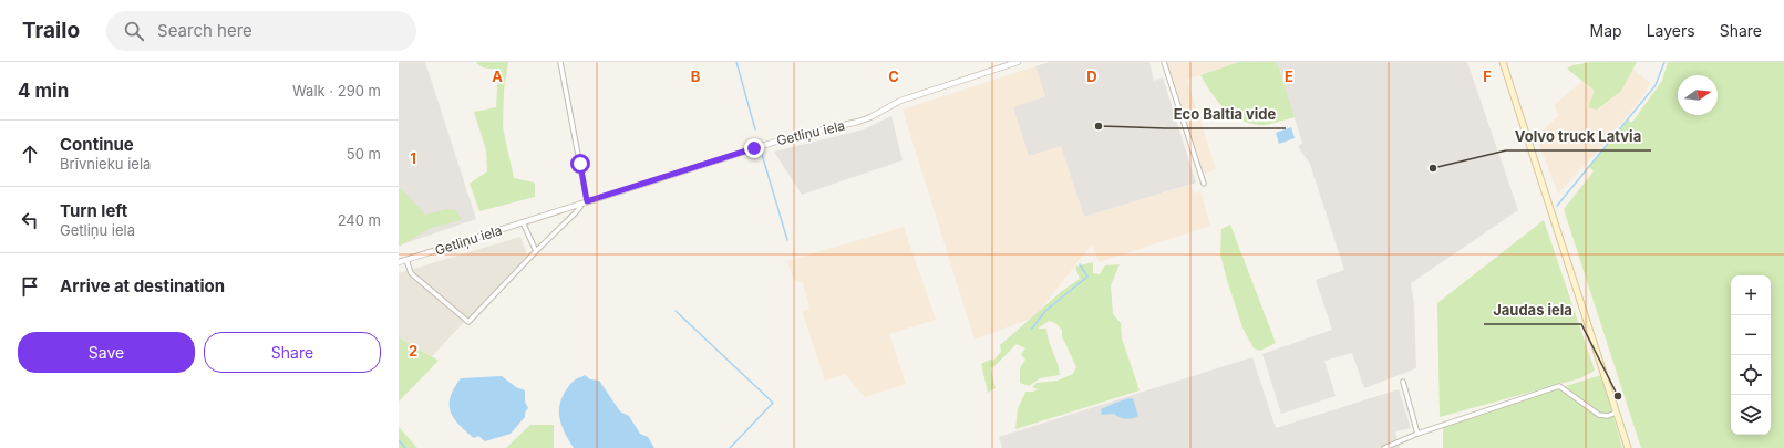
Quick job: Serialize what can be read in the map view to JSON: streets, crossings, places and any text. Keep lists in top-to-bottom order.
{
  "streets": {
    "street": ["Getliņu iela"]
  },
  "places": ["Eco Baltia vide", "Volvo truck Latvia", "Jaudas iela"],
  "north": "right",
  "page": {
    "header": "Trailo",
    "search": "Search here",
    "nav": ["Map", "Layers", "Share"],
    "heading": ["4 min", "Walk · 290 m"],
    "list": [
      ["Continue", "Brīvnieku iela", "50 m"],
      ["Turn left", "Getliņu iela", "240 m"],
      "Arrive at destination"
    ],
    "map_buttons": ["+", "−"],
    "buttons": ["Save", "Share"]
  },
  "grid": {
    "columns": [
      "A",
      "B",
      "C",
      "D",
      "E",
      "F"
    ],
    "rows": ["1", "2"]
  }
}
